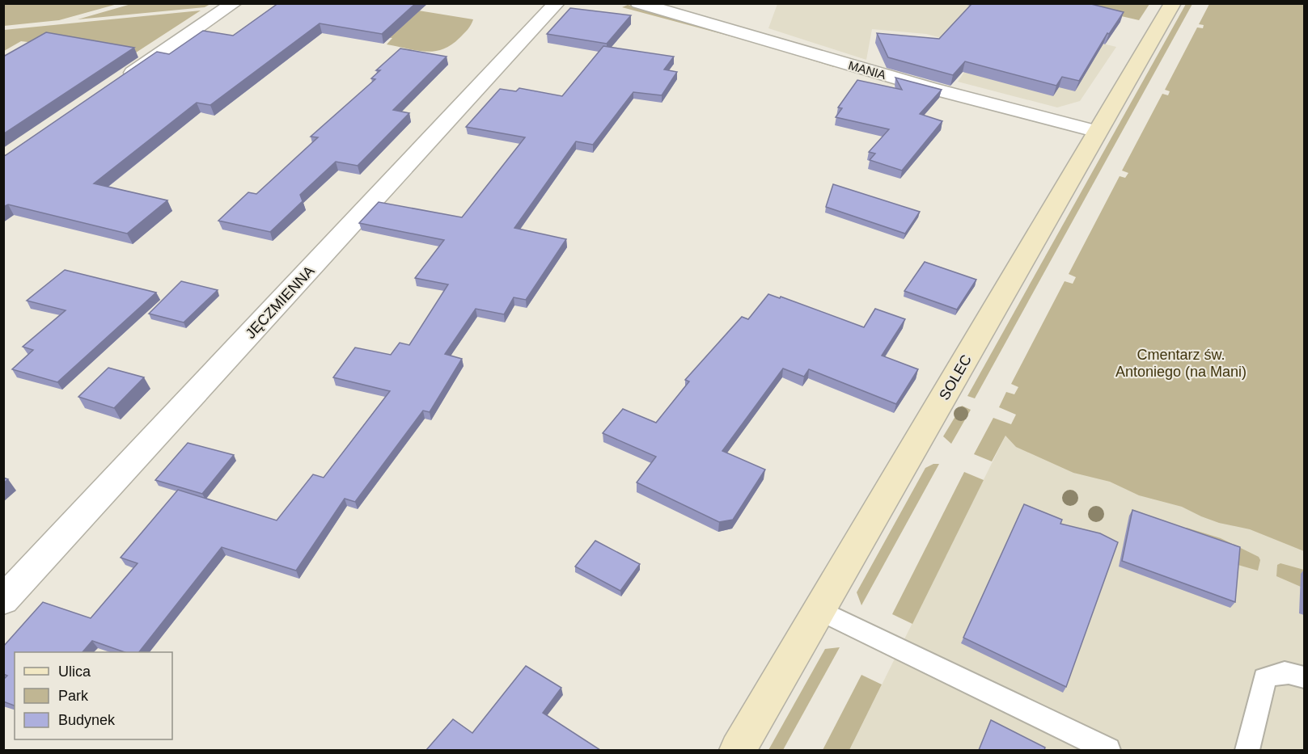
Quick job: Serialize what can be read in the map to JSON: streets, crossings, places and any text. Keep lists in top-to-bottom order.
{
  "streets": {
    "main road": ["SOLEC"],
    "street": ["MANIA", "JĘCZMIENNA"]
  },
  "crossings": [
    ["MANIA", "SOLEC"]
  ],
  "parks": ["Cmentarz św. Antoniego (na Mani)"],
  "legend": ["Ulica", "Park", "Budynek"]
}
